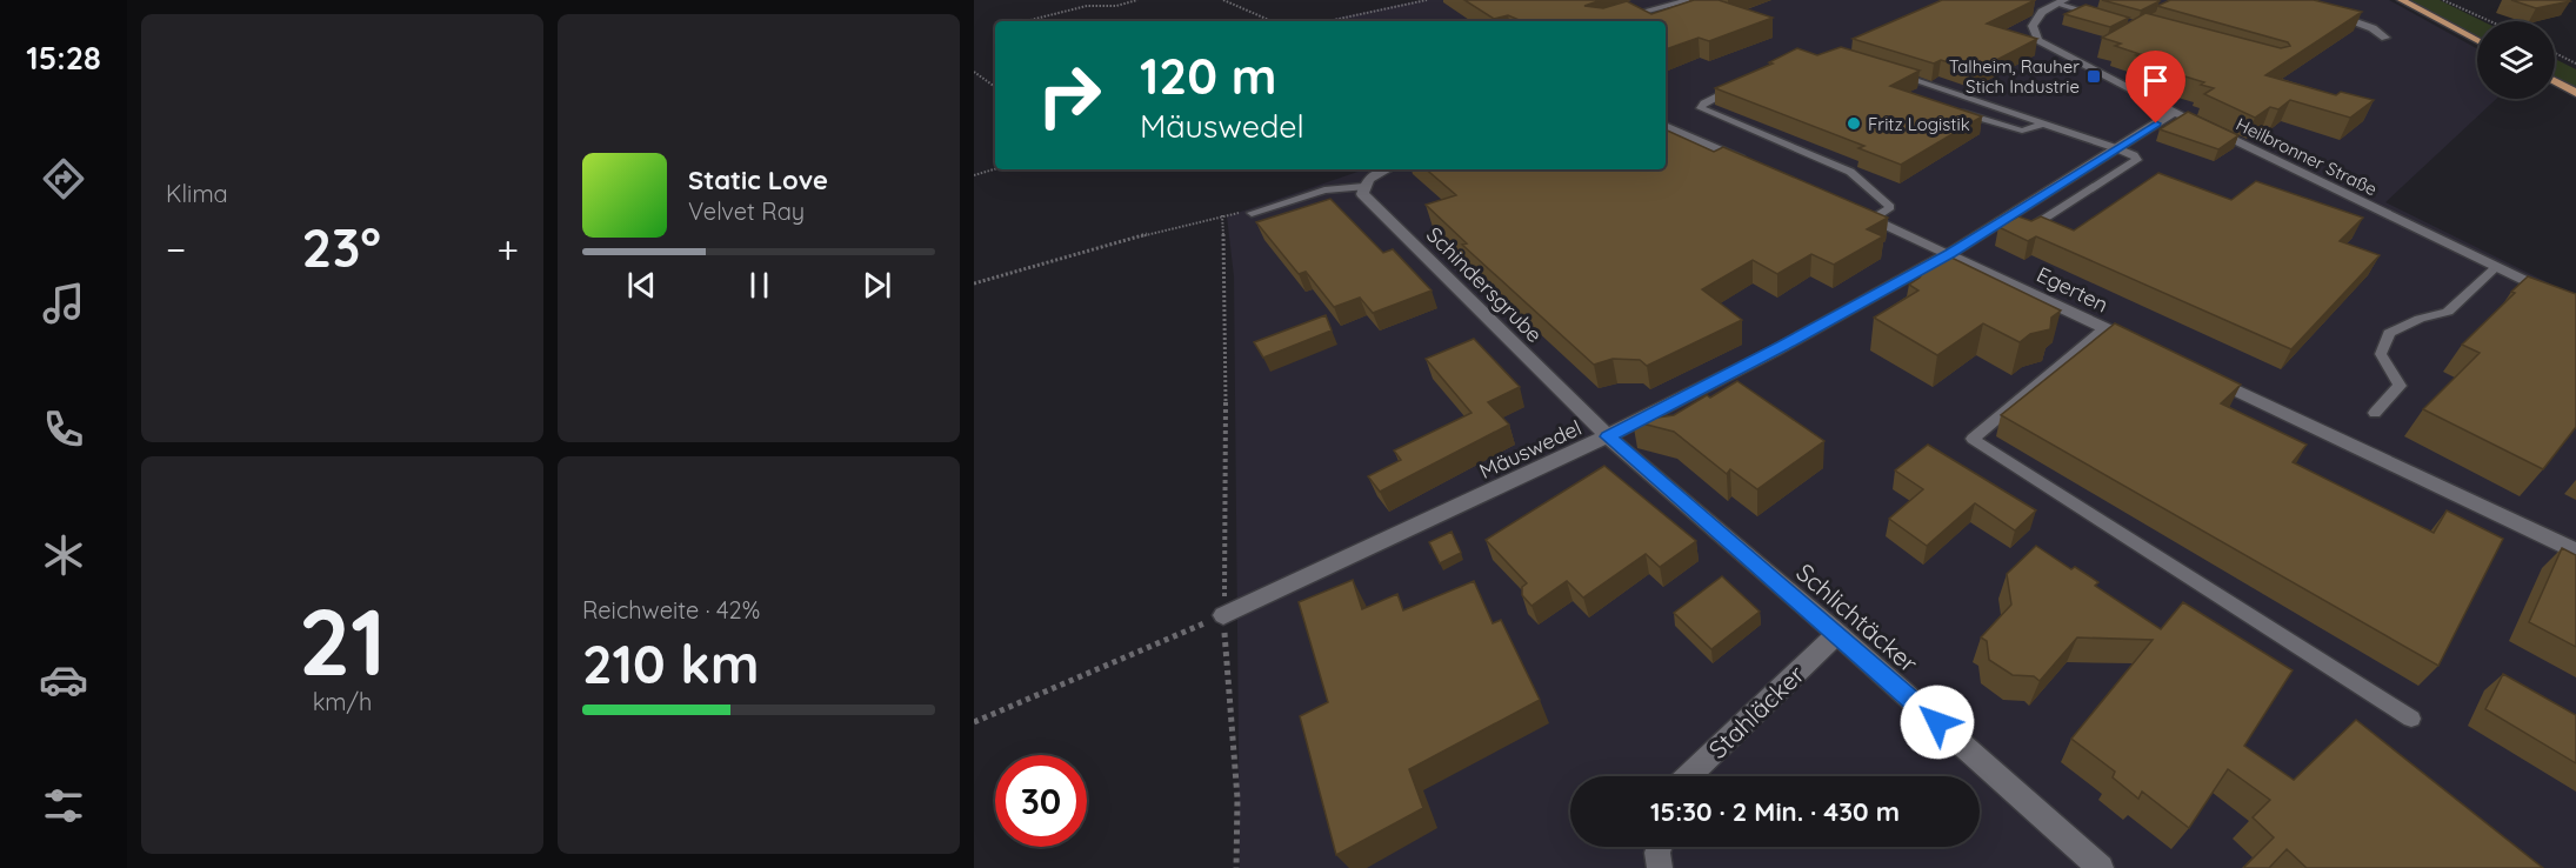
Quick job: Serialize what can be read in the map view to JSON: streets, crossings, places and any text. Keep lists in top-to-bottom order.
{
  "streets": {
    "street": [
      "Heilbronner Straße",
      "Schindersgrube",
      "Egerten",
      "Mäuswedel",
      "Schlichtäcker",
      "Stahläcker"
    ]
  },
  "crossings": [
    ["Heilbronner Straße", "Mäuswedel"],
    ["Schindersgrube", "Mäuswedel"],
    ["Schindersgrube", "Schlichtäcker"],
    ["Egerten", "Mäuswedel"],
    ["Mäuswedel", "Schlichtäcker"],
    ["Schlichtäcker", "Stahläcker"]
  ],
  "places": {
    "transit": ["Talheim, Rauher Stich Industrie"],
    "other": ["Fritz Logistik"]
  },
  "page": {
    "tabs": "15:28",
    "tile": [
      "Klima",
      ["21", "km/h"],
      ["Reichweite · 42%", "210 km"]
    ],
    "turn": ["120 m", "Mäuswedel"],
    "song": ["Static Love", "Velvet Ray"],
    "heat": ["−", "23°", "+"],
    "limit": "30",
    "trip": "15:30 · 2 Min. · 430 m"
  }
}
